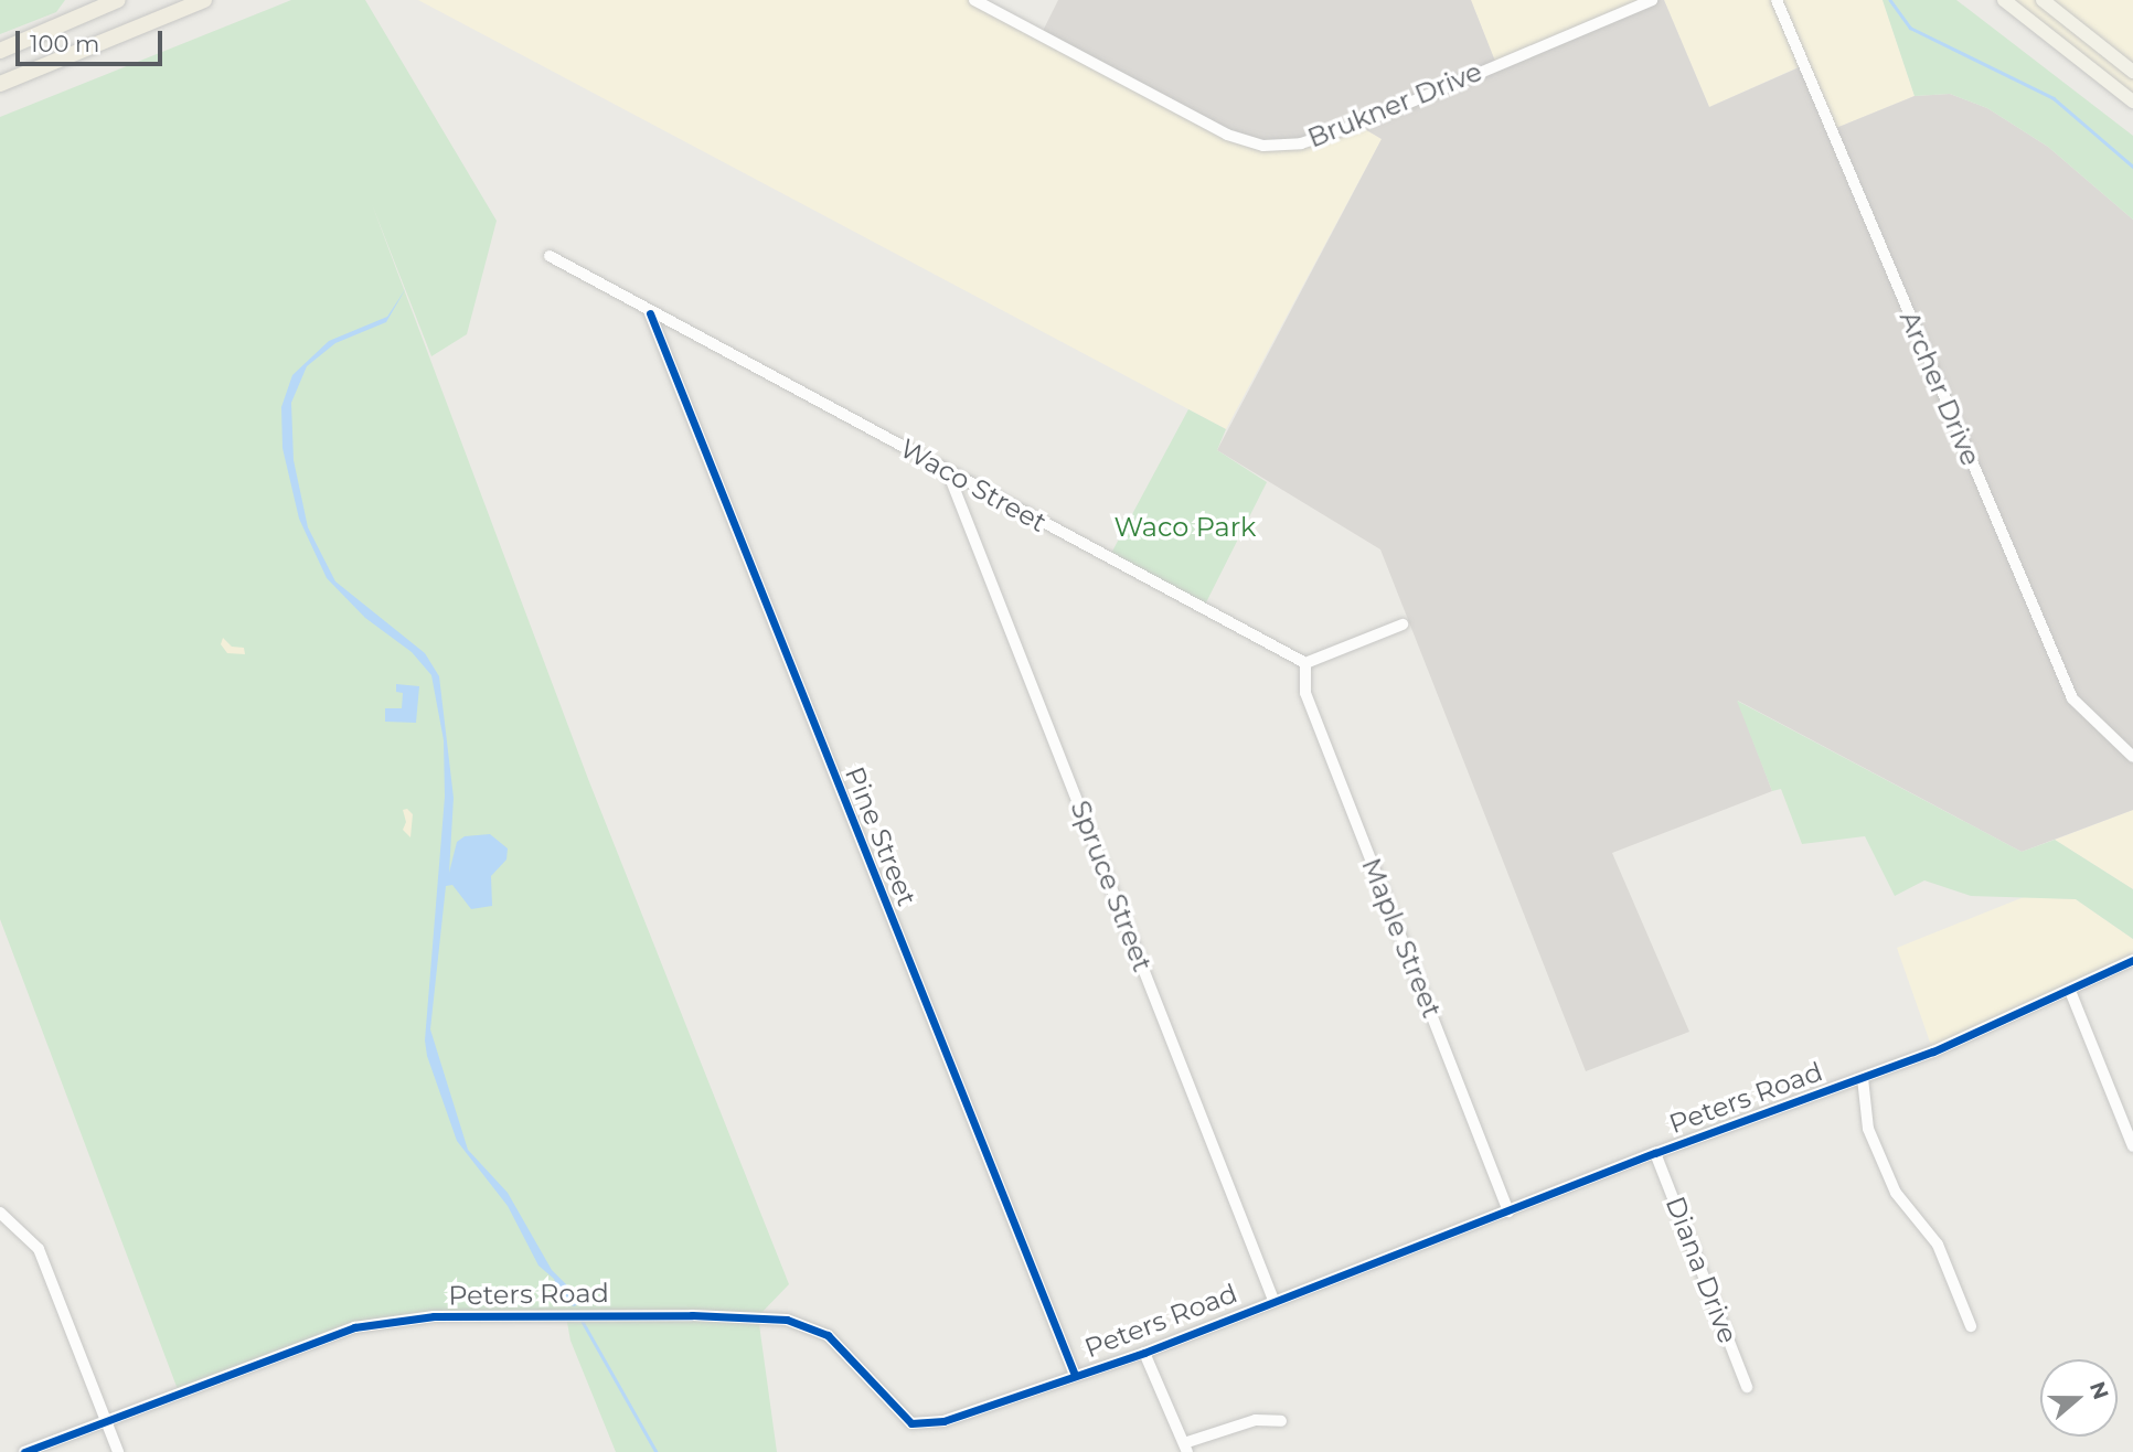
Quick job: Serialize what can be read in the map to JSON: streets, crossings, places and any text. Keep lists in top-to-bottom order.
{
  "streets": {
    "street": [
      "Brukner Drive",
      "Archer Drive",
      "Waco Street",
      "Pine Street",
      "Spruce Street",
      "Maple Street",
      "Peters Road",
      "Diana Drive"
    ]
  },
  "crossings": [
    ["Waco Street", "Pine Street"],
    ["Waco Street", "Spruce Street"],
    ["Waco Street", "Maple Street"],
    ["Pine Street", "Peters Road"],
    ["Spruce Street", "Peters Road"],
    ["Maple Street", "Peters Road"],
    ["Peters Road", "Diana Drive"]
  ],
  "parks": ["Waco Park"],
  "scale_bar": "100 m",
  "north": "right"
}
